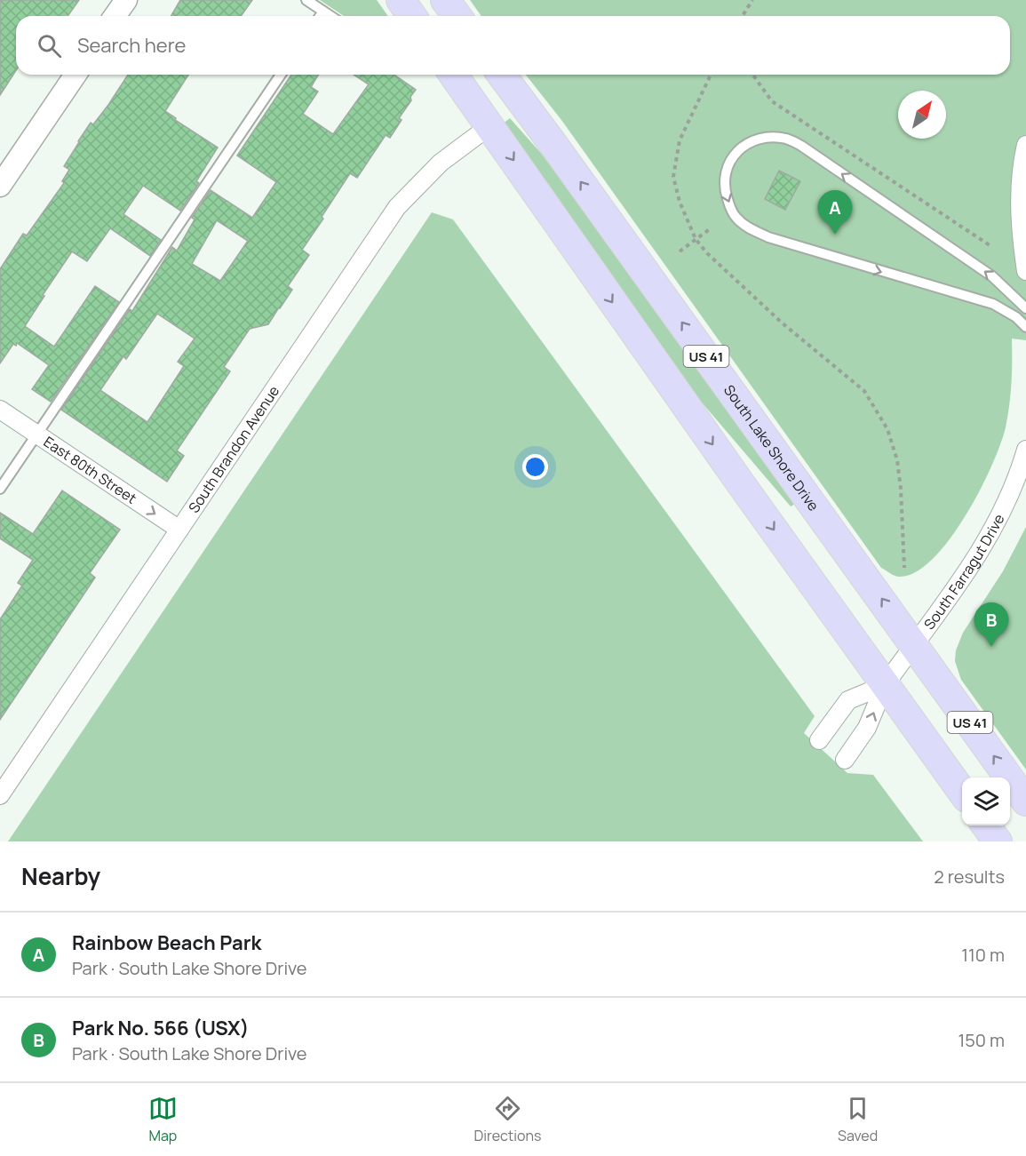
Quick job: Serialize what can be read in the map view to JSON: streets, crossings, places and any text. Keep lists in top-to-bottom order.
{
  "streets": {
    "main road": ["US 41", "South Lake Shore Drive"],
    "street": ["South Brandon Avenue", "East 80th Street", "South Farragut Drive"]
  },
  "crossings": [
    ["US 41", "South Brandon Avenue"],
    ["US 41", "South Farragut Drive"],
    ["South Lake Shore Drive", "South Farragut Drive"],
    ["South Brandon Avenue", "East 80th Street"]
  ],
  "one_way": ["East 80th Street"],
  "north": "top right",
  "page": {
    "search": "Search here",
    "pins": ["A", "B"],
    "heading": ["Nearby", "2 results"],
    "list": [
      {
        "mark": "A",
        "name": "Rainbow Beach Park",
        "note": "Park · South Lake Shore Drive",
        "value": "110 m"
      },
      {
        "mark": "B",
        "name": "Park No. 566 (USX)",
        "note": "Park · South Lake Shore Drive",
        "value": "150 m"
      }
    ],
    "nav": ["Map", "Directions", "Saved"]
  }
}
